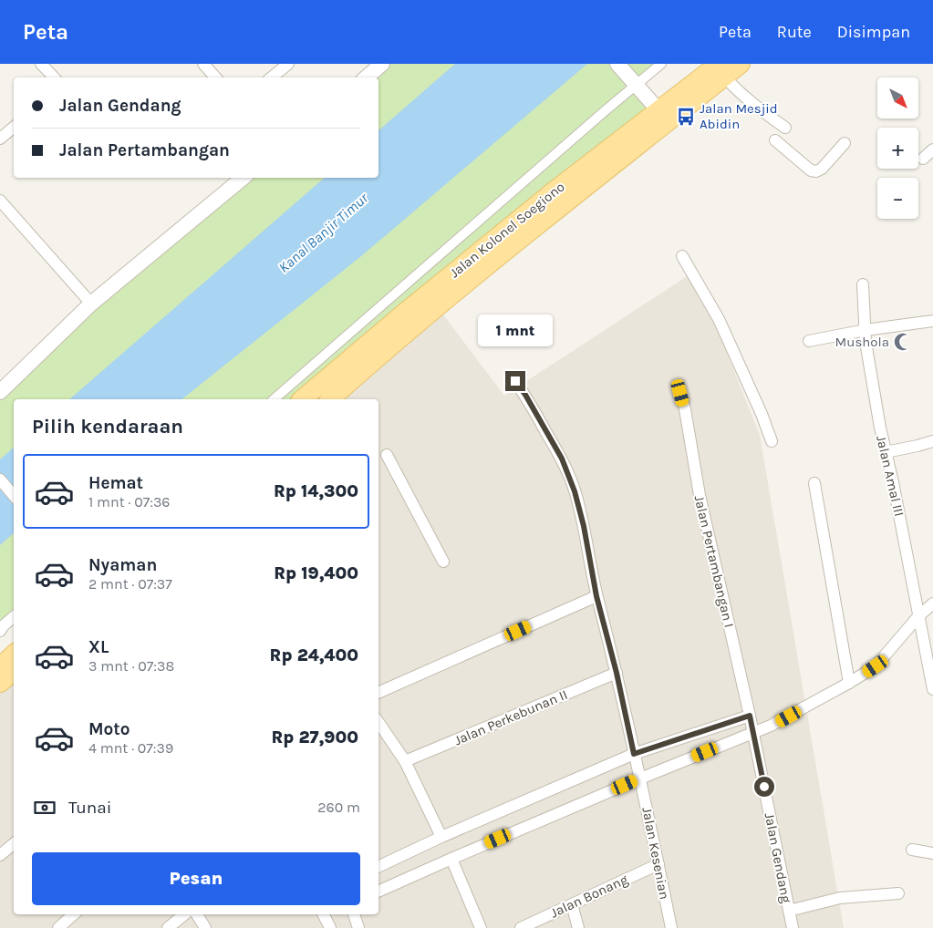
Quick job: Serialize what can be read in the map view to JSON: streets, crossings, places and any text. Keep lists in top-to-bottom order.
{
  "streets": {
    "main road": ["Jalan Kolonel Soegiono"],
    "street": [
      "Jalan Amal III",
      "Jalan Pertambangan I",
      "Jalan Perkebunan II",
      "Jalan Kesenian",
      "Jalan Gendang",
      "Jalan Bonang"
    ]
  },
  "crossings": [
    ["Jalan Pertambangan I", "Jalan Gendang"],
    ["Jalan Perkebunan II", "Jalan Kesenian"],
    ["Jalan Kesenian", "Jalan Bonang"]
  ],
  "water": ["Kanal Banjir Timur"],
  "places": {
    "bus stop": ["Jalan Mesjid Abidin"],
    "mosque": ["Mushola"]
  },
  "north": "bottom right",
  "page": {
    "header": "Peta",
    "nav": ["Peta", "Rute", "Disimpan"],
    "map_buttons": ["+", "−"],
    "banner": ["Jalan Gendang", "Jalan Pertambangan"],
    "bubble": "1 mnt",
    "heading": "Pilih kendaraan",
    "list": [
      {
        "name": "Hemat",
        "note": "1 mnt · 07:36",
        "value": "Rp 14,300"
      },
      {
        "name": "Nyaman",
        "note": "2 mnt · 07:37",
        "value": "Rp 19,400"
      },
      {
        "name": "XL",
        "note": "3 mnt · 07:38",
        "value": "Rp 24,400"
      },
      {
        "name": "Moto",
        "note": "4 mnt · 07:39",
        "value": "Rp 27,900"
      }
    ],
    "pay": ["Tunai", "260 m"],
    "buttons": "Pesan"
  }
}
